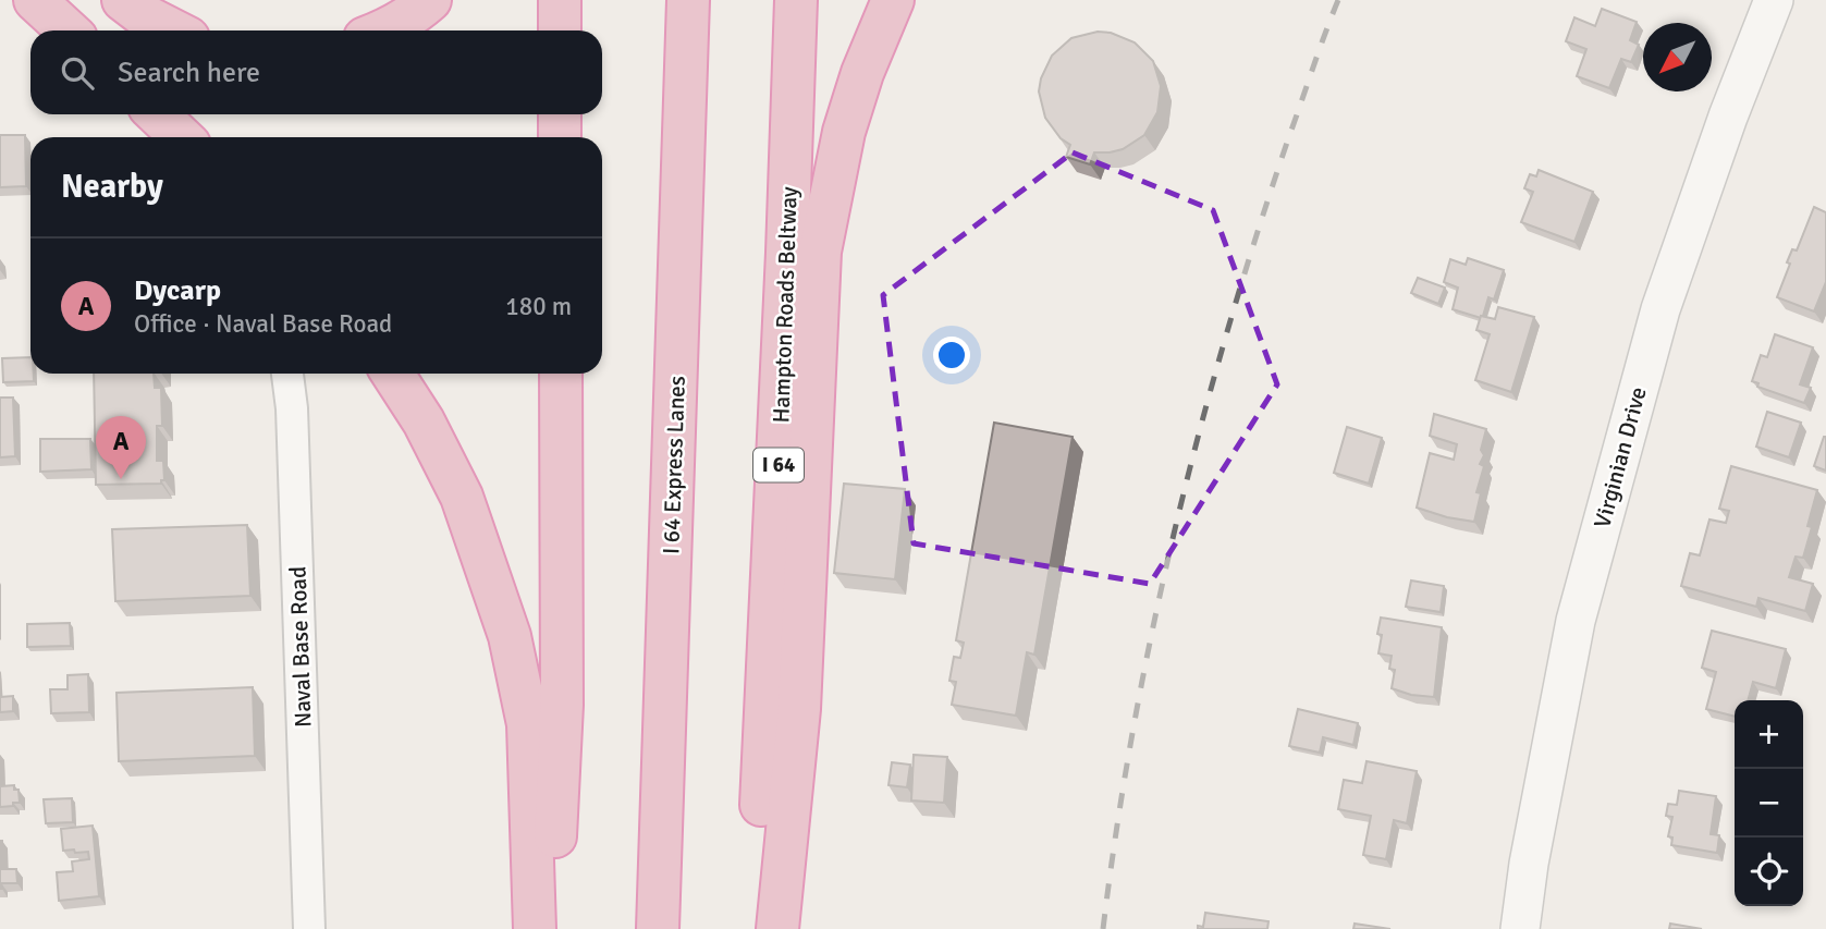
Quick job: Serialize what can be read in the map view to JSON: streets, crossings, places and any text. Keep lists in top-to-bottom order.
{
  "streets": {
    "highway": ["Hampton Roads Beltway", "I 64 Express Lanes", "I 64"],
    "street": ["Virginian Drive", "Naval Base Road"]
  },
  "north": "bottom left",
  "page": {
    "search": "Search here",
    "heading": "Nearby",
    "list": [
      {
        "mark": "A",
        "name": "Dycarp",
        "note": "Office · Naval Base Road",
        "value": "180 m"
      }
    ],
    "pins": "A",
    "map_buttons": ["+", "−"]
  }
}
